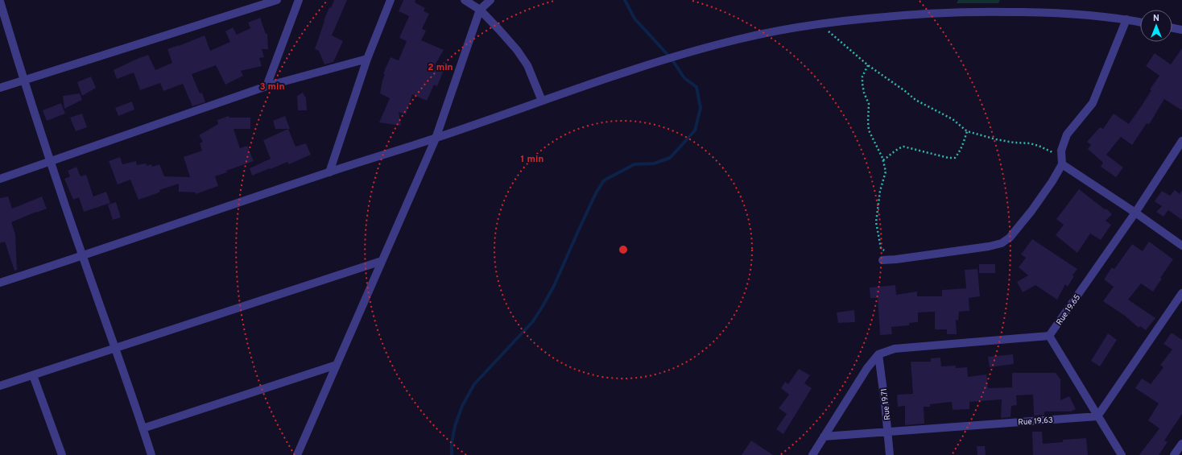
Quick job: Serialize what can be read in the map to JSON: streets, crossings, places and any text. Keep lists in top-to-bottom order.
{
  "streets": {
    "street": ["Rue 19.65", "Rue 19.71", "Rue 19.63"]
  },
  "crossings": [
    ["Rue 19.71", "Rue 19.63"]
  ],
  "north": "top",
  "rings": ["2 min", "3 min", "1 min"]
}
